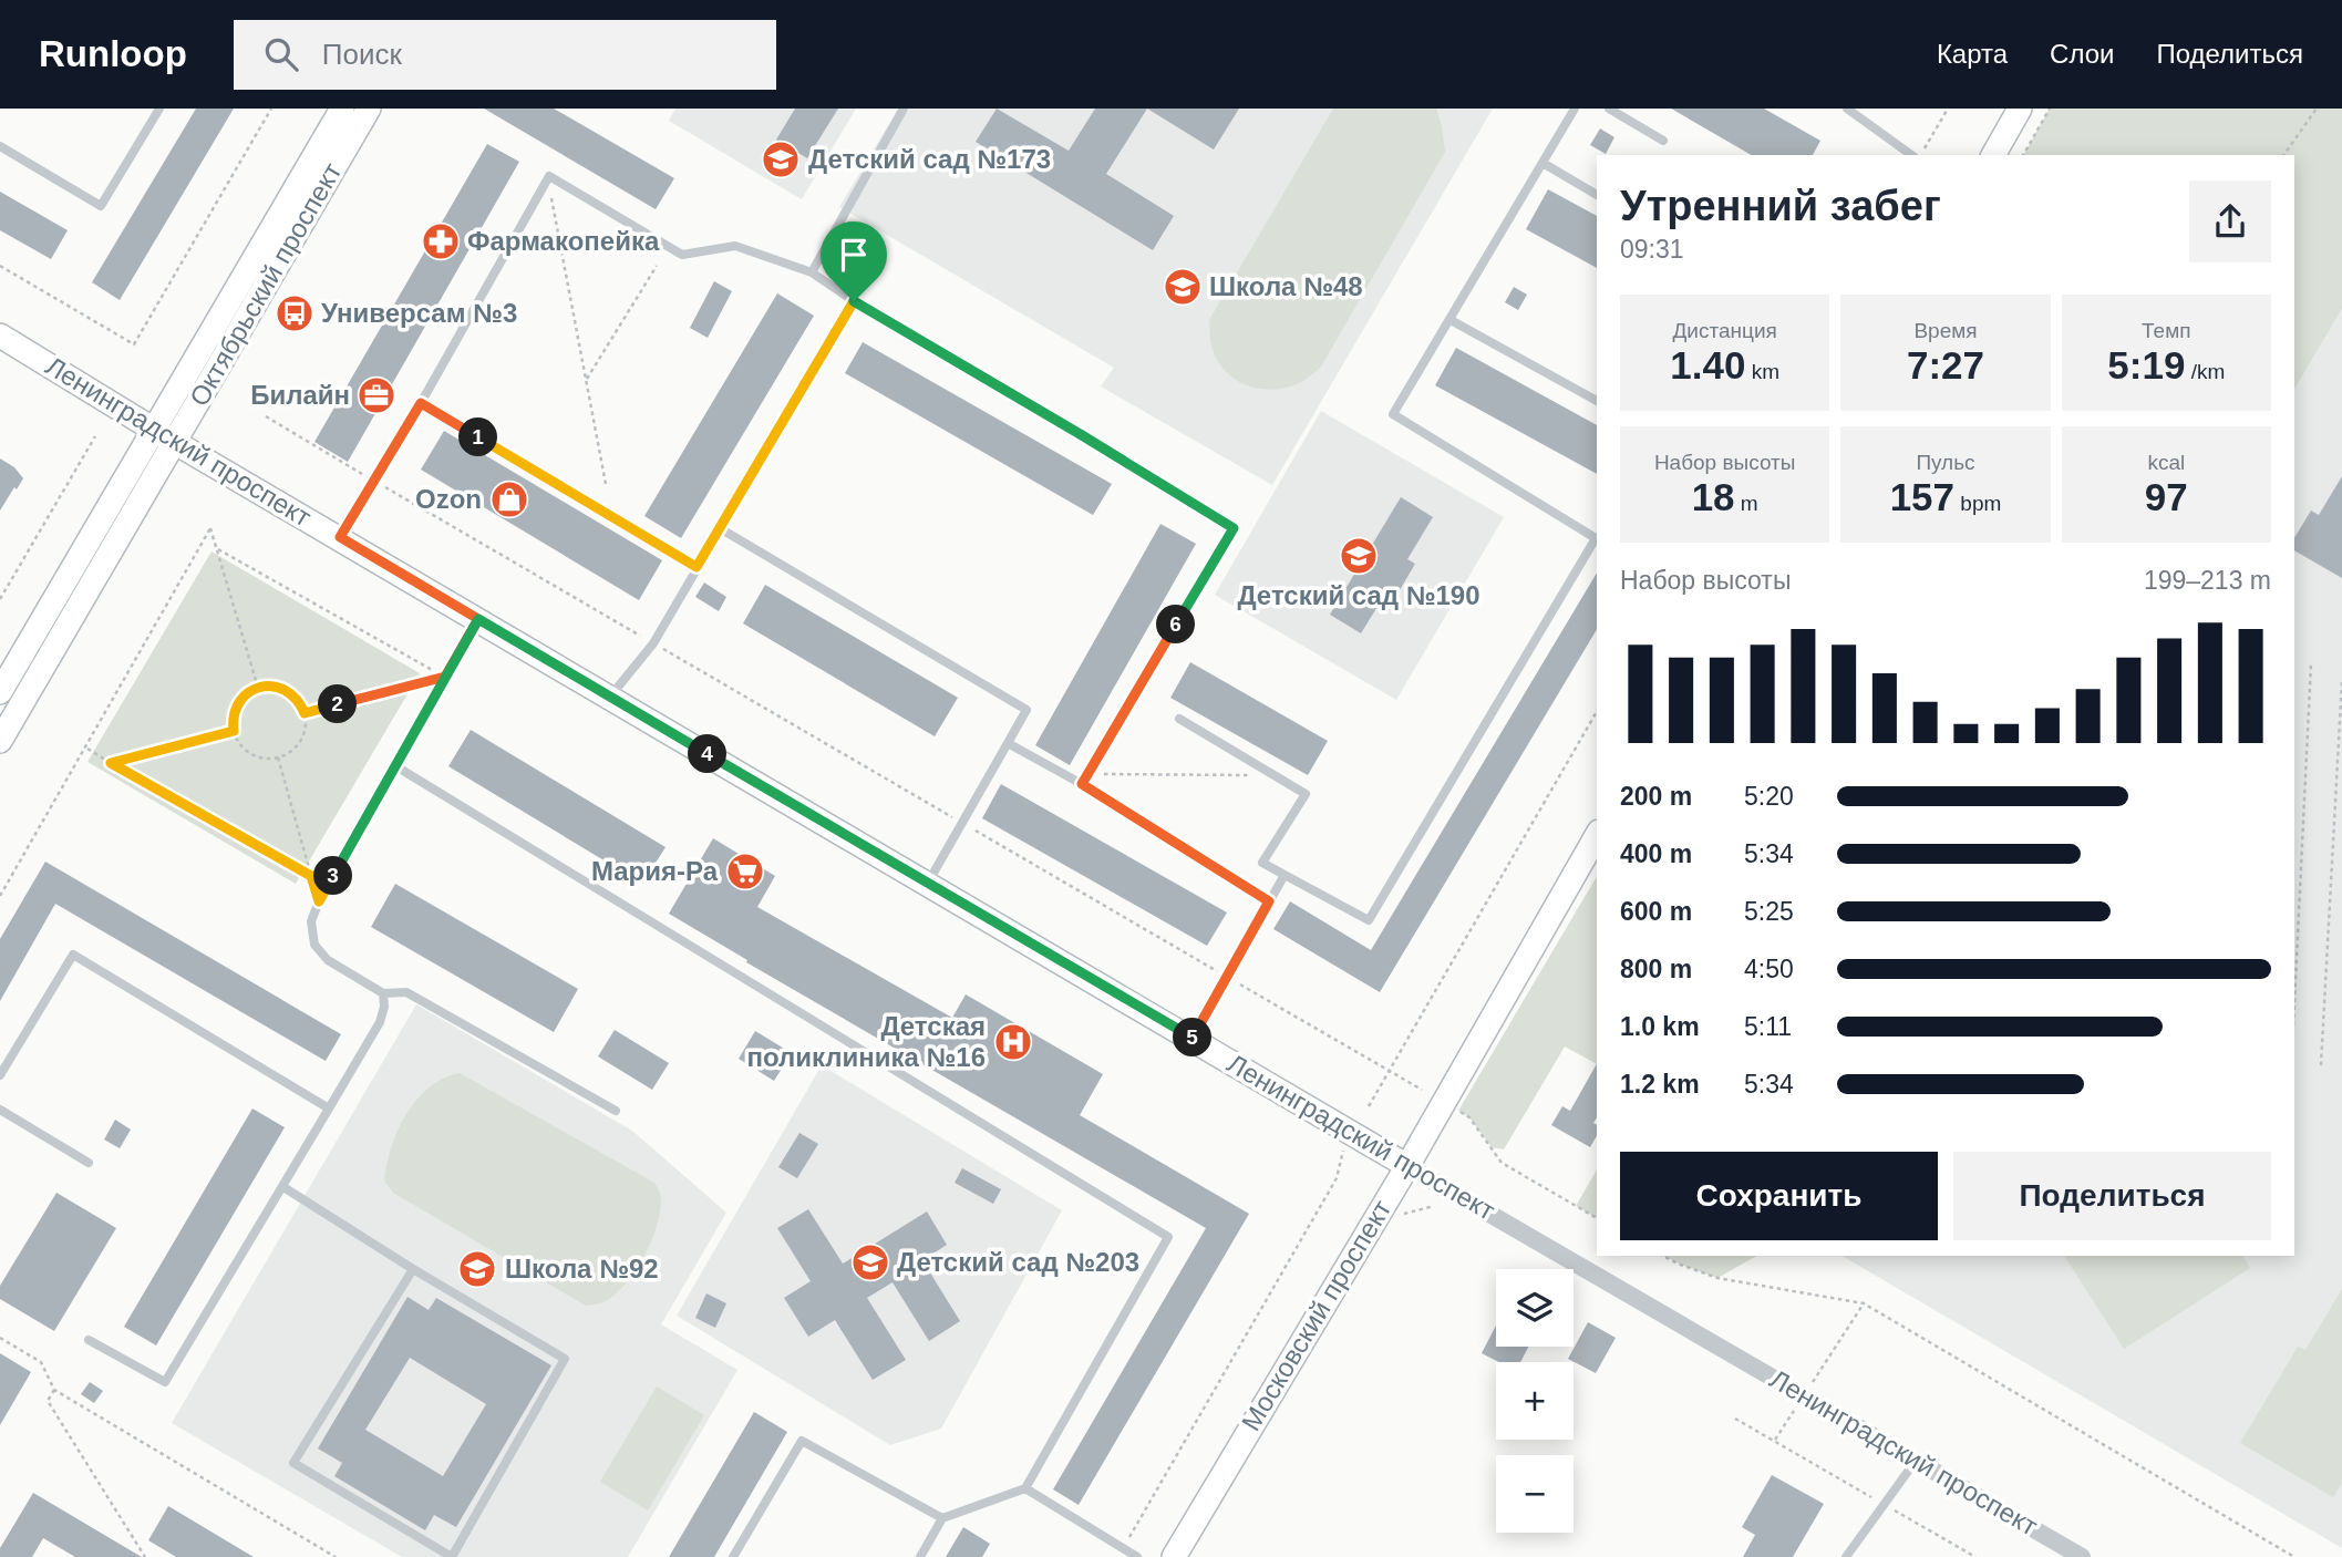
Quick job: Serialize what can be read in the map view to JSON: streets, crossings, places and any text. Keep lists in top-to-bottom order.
{
  "streets": {
    "street": ["Октябрьский проспект", "Ленинградский проспект", "Московский проспект"]
  },
  "crossings": [
    ["Октябрьский проспект", "Ленинградский проспект"],
    ["Ленинградский проспект", "Московский проспект"]
  ],
  "places": {
    "school or university": [
      "Детский сад №173",
      "Школа №48",
      "Детский сад №190",
      "Детский сад №203",
      "Школа №92"
    ],
    "pharmacy": ["Фармакопейка"],
    "bus stop": ["Универсам №3"],
    "office": ["Билайн"],
    "shop": ["Ozon"],
    "supermarket": ["Мария-Ра"],
    "hospital": ["Детская поликлиника №16"]
  },
  "page": {
    "header": "Runloop",
    "search": "Поиск",
    "nav": ["Карта", "Слои", "Поделиться"],
    "heading": ["Утренний забег", "09:31"],
    "stats": [
      ["Дистанция", "1.40 km"],
      ["Время", "7:27"],
      ["Темп", "5:19 /km"],
      ["Набор высоты", "18 m"],
      ["Пульс", "157 bpm"],
      ["kcal", "97"]
    ],
    "pins": [
      "1",
      "6",
      "2",
      "4",
      "3",
      "5"
    ],
    "chart": ["Набор высоты", "199–213 m"],
    "list": [
      {
        "name": "200 m",
        "note": "5:20"
      },
      {
        "name": "400 m",
        "note": "5:34"
      },
      {
        "name": "600 m",
        "note": "5:25"
      },
      {
        "name": "800 m",
        "note": "4:50"
      },
      {
        "name": "1.0 km",
        "note": "5:11"
      },
      {
        "name": "1.2 km",
        "note": "5:34"
      }
    ],
    "buttons": ["Сохранить", "Поделиться"],
    "map_buttons": ["+", "−"]
  }
}
